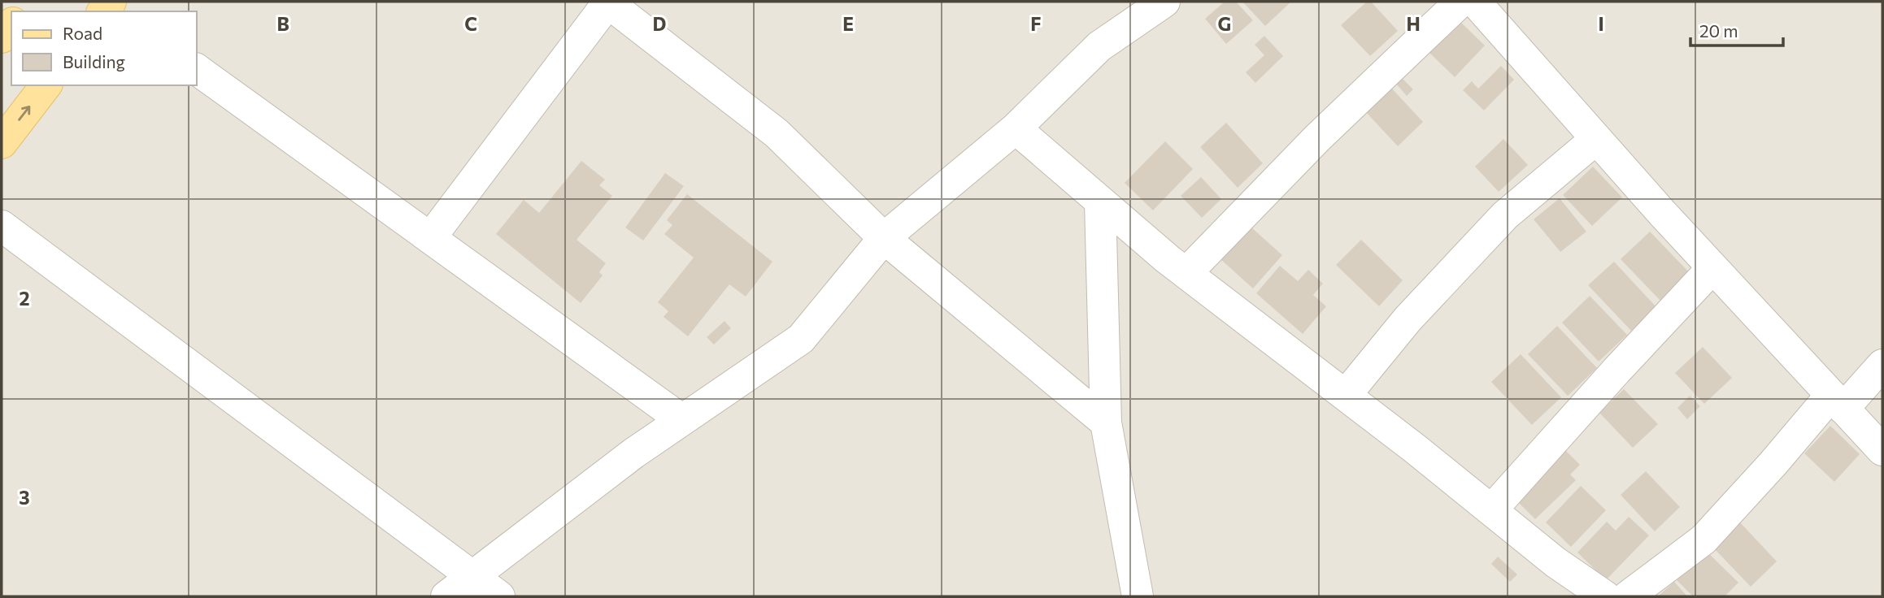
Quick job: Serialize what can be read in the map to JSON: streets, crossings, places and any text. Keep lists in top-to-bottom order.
{
  "legend": ["Road", "Building"],
  "scale_bar": "20 m",
  "grid": {
    "columns": [
      "B",
      "C",
      "D",
      "E",
      "F",
      "G",
      "H",
      "I"
    ],
    "rows": ["2", "3"]
  }
}
